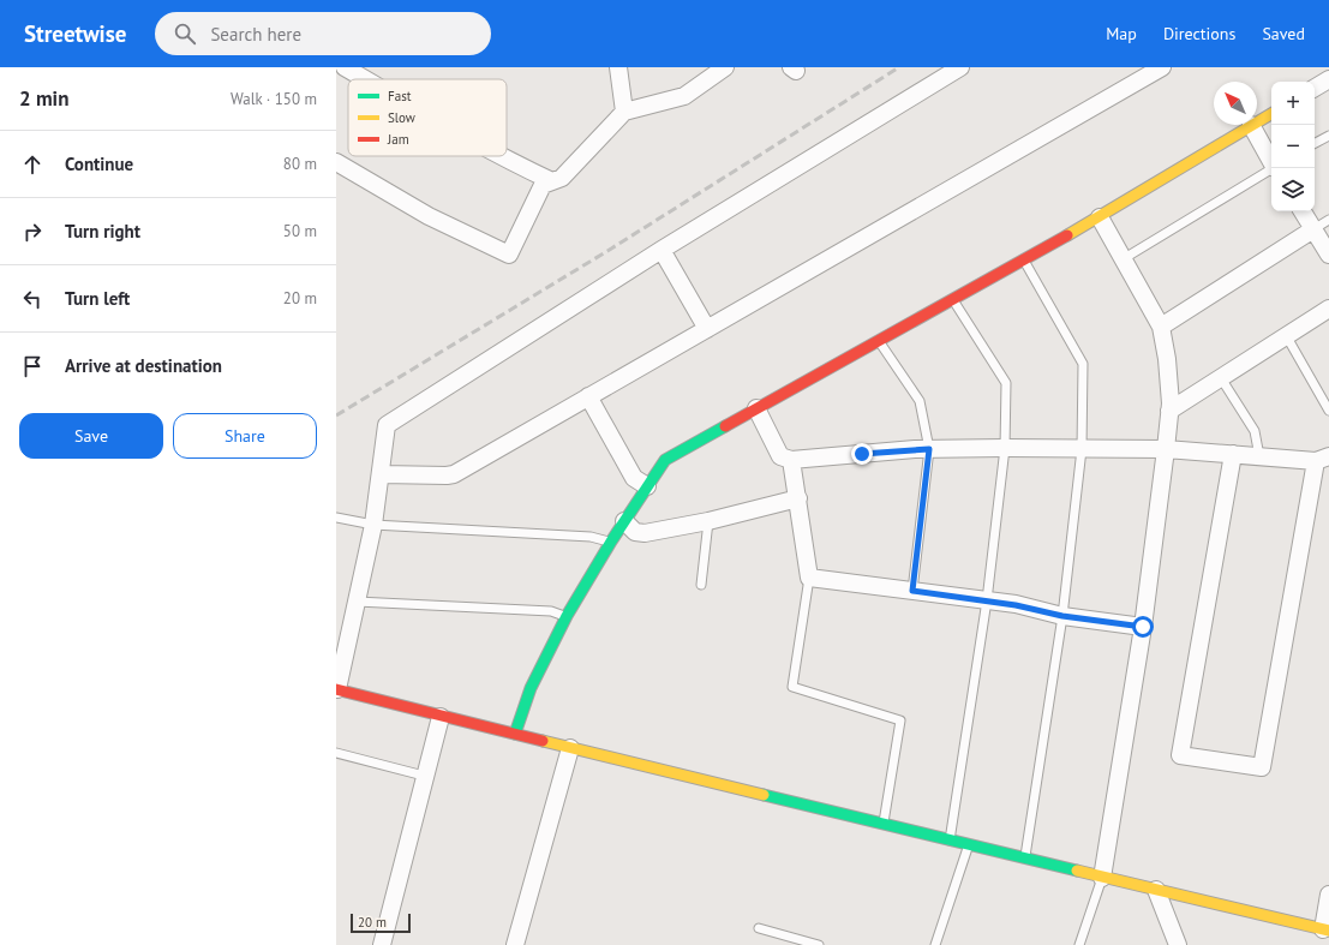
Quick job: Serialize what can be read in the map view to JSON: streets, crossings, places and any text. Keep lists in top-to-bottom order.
{
  "legend": ["Fast", "Slow", "Jam"],
  "scale_bar": "20 m",
  "north": "top left",
  "page": {
    "header": "Streetwise",
    "search": "Search here",
    "nav": ["Map", "Directions", "Saved"],
    "heading": ["2 min", "Walk · 150 m"],
    "map_buttons": ["+", "−"],
    "list": [
      ["Continue", "80 m"],
      ["Turn right", "50 m"],
      ["Turn left", "20 m"],
      "Arrive at destination"
    ],
    "buttons": ["Save", "Share"],
    "scale": "20 m"
  }
}
